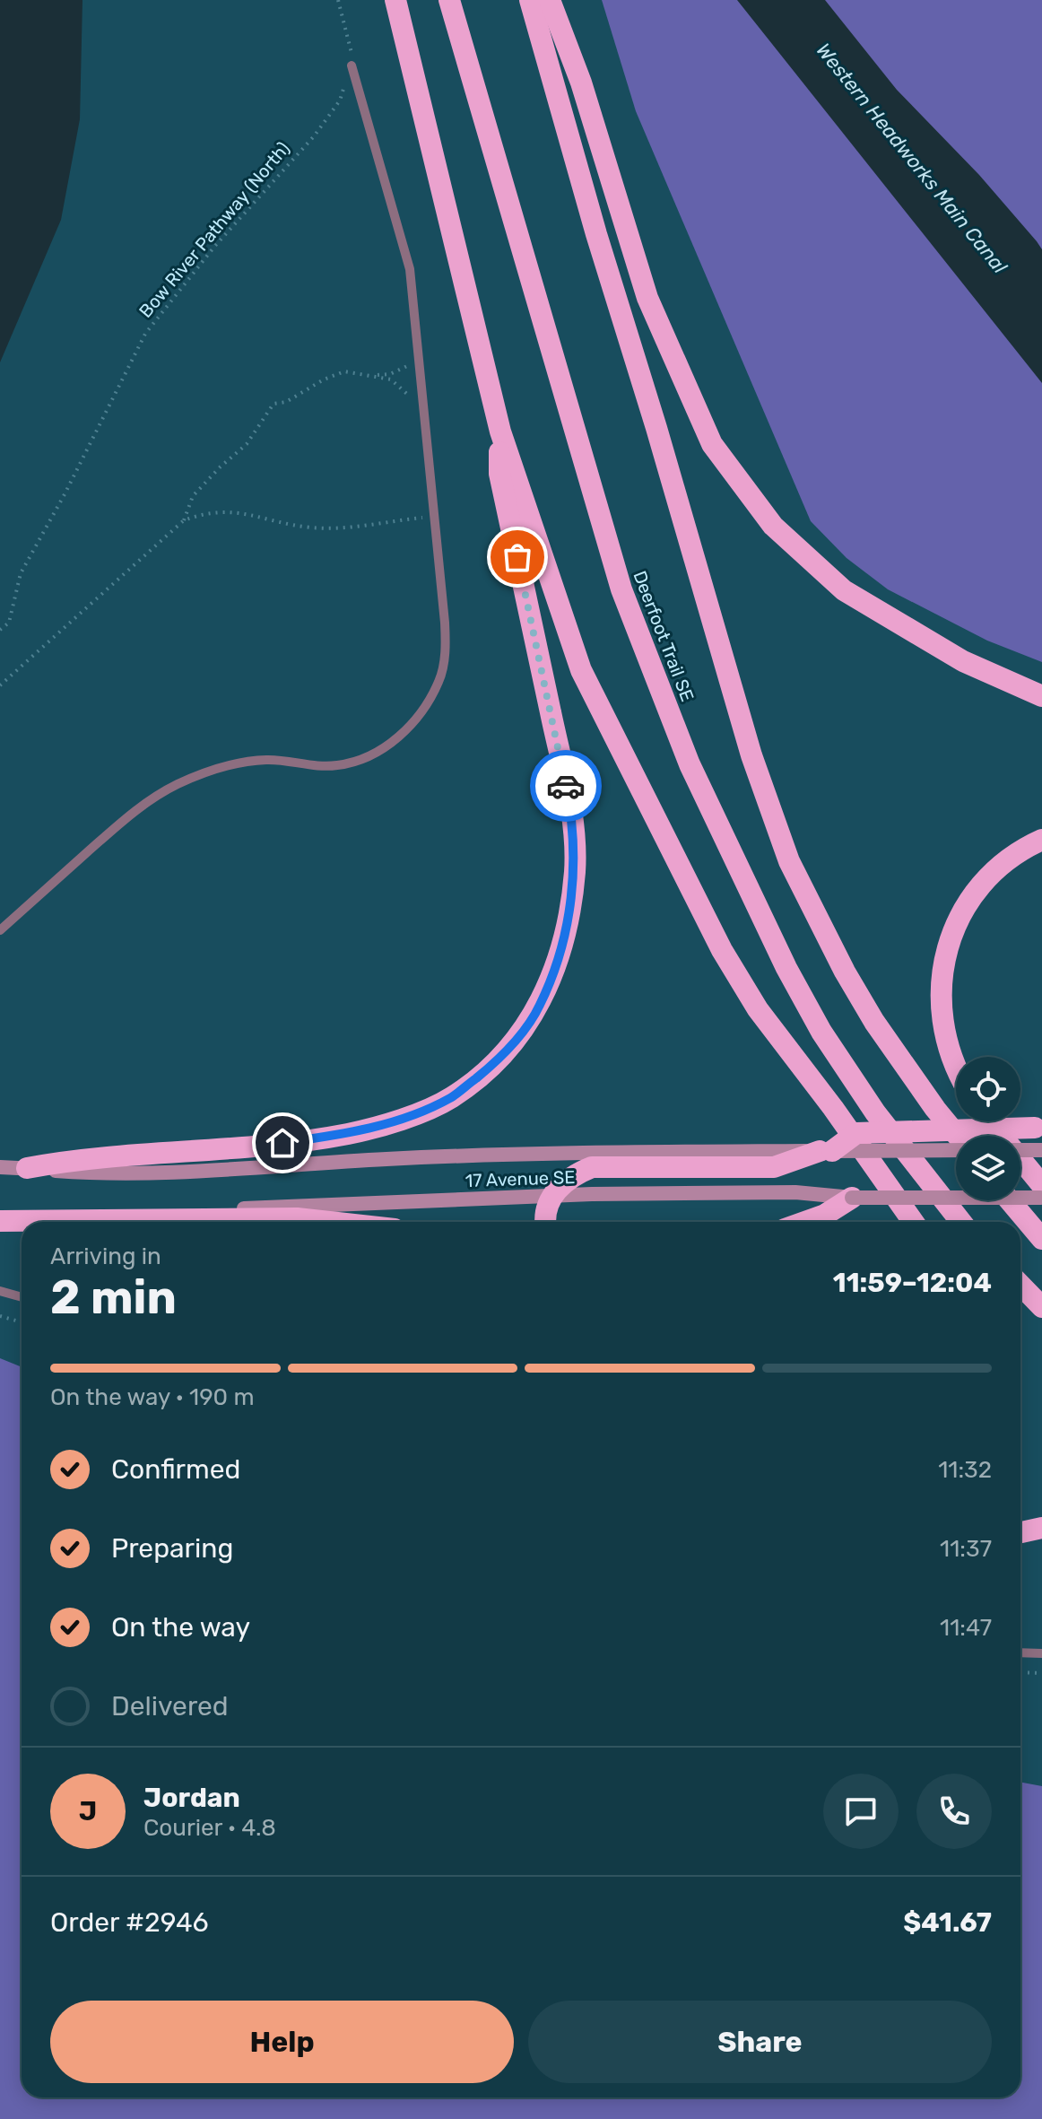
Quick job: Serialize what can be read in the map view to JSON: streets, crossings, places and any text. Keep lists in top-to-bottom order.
{
  "streets": {
    "highway": ["Deerfoot Trail SE"],
    "main road": ["17 Avenue SE"],
    "path": ["Bow River Pathway (North)"]
  },
  "water": ["Western Headworks Main Canal"],
  "page": {
    "heading": ["2 min", "Arriving in", "11:59–12:04"],
    "panel": [
      "Jordan",
      "Courier · 4.8",
      "Order #2946",
      "$41.67"
    ],
    "bar": "On the way · 190 m",
    "list": [
      ["Confirmed", "11:32"],
      ["Preparing", "11:37"],
      ["On the way", "11:47"],
      "Delivered"
    ],
    "round": "J",
    "buttons": ["Help", "Share"]
  }
}
